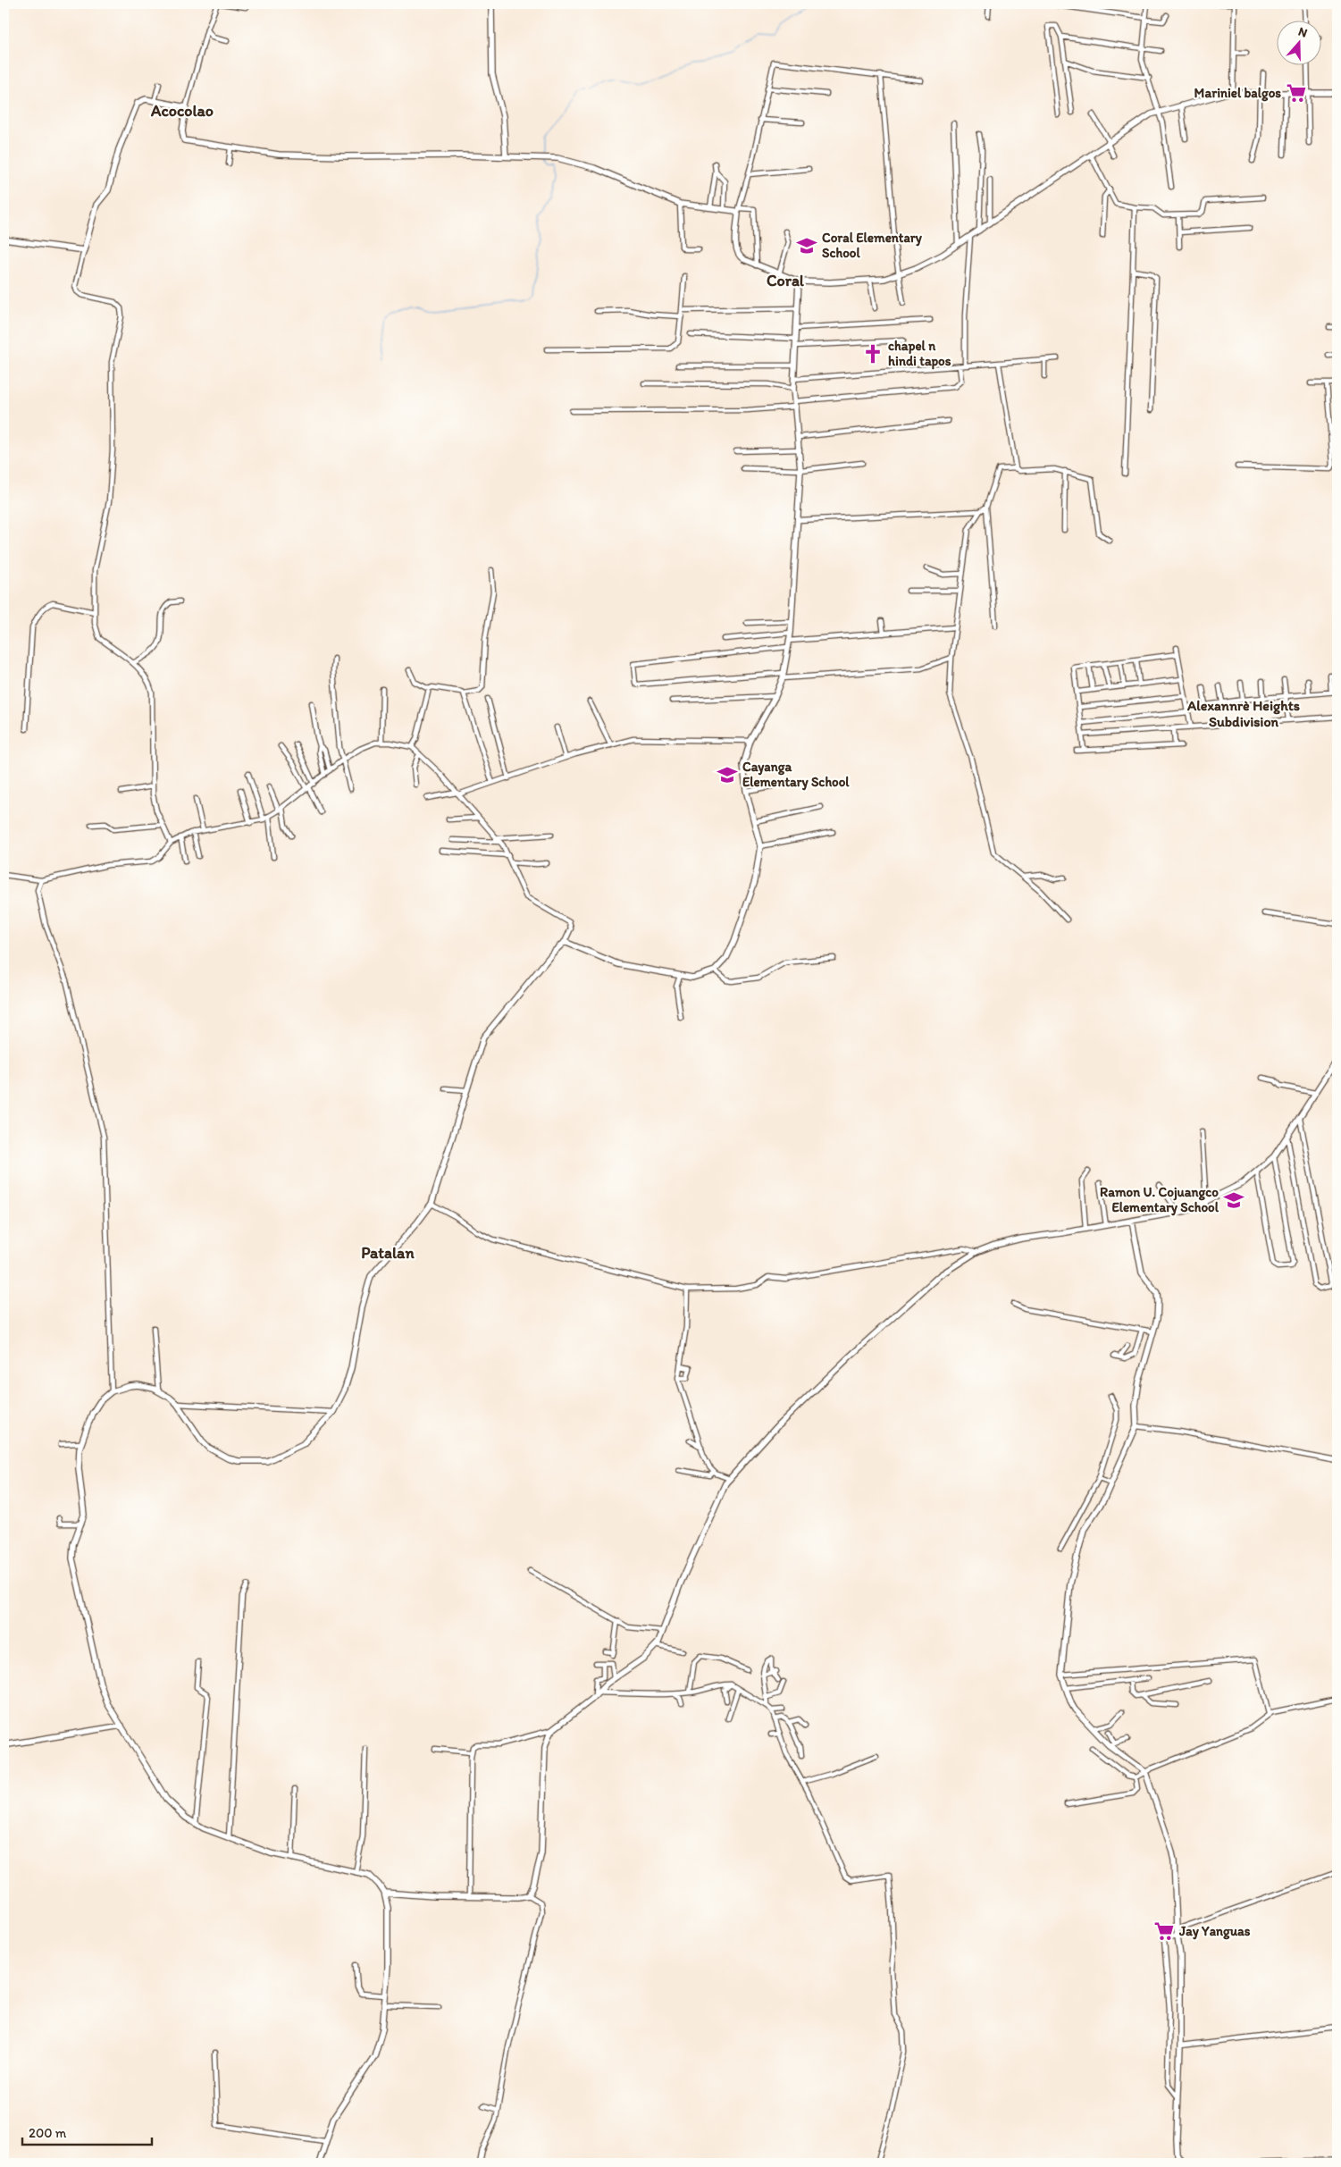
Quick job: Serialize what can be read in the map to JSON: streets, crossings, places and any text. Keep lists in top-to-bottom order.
{
  "districts": [
    "Acocolao",
    "Coral",
    "Alexannrè Heights Subdivision",
    "Patalan"
  ],
  "places": {
    "supermarket": ["Mariniel balgos", "Jay Yanguas"],
    "school or university": ["Coral Elementary School", "Cayanga Elementary School", "Ramon U. Cojuangco Elementary School"],
    "church": ["chapel n hindi tapos"]
  },
  "scale_bar": "200 m",
  "north": "top"
}
